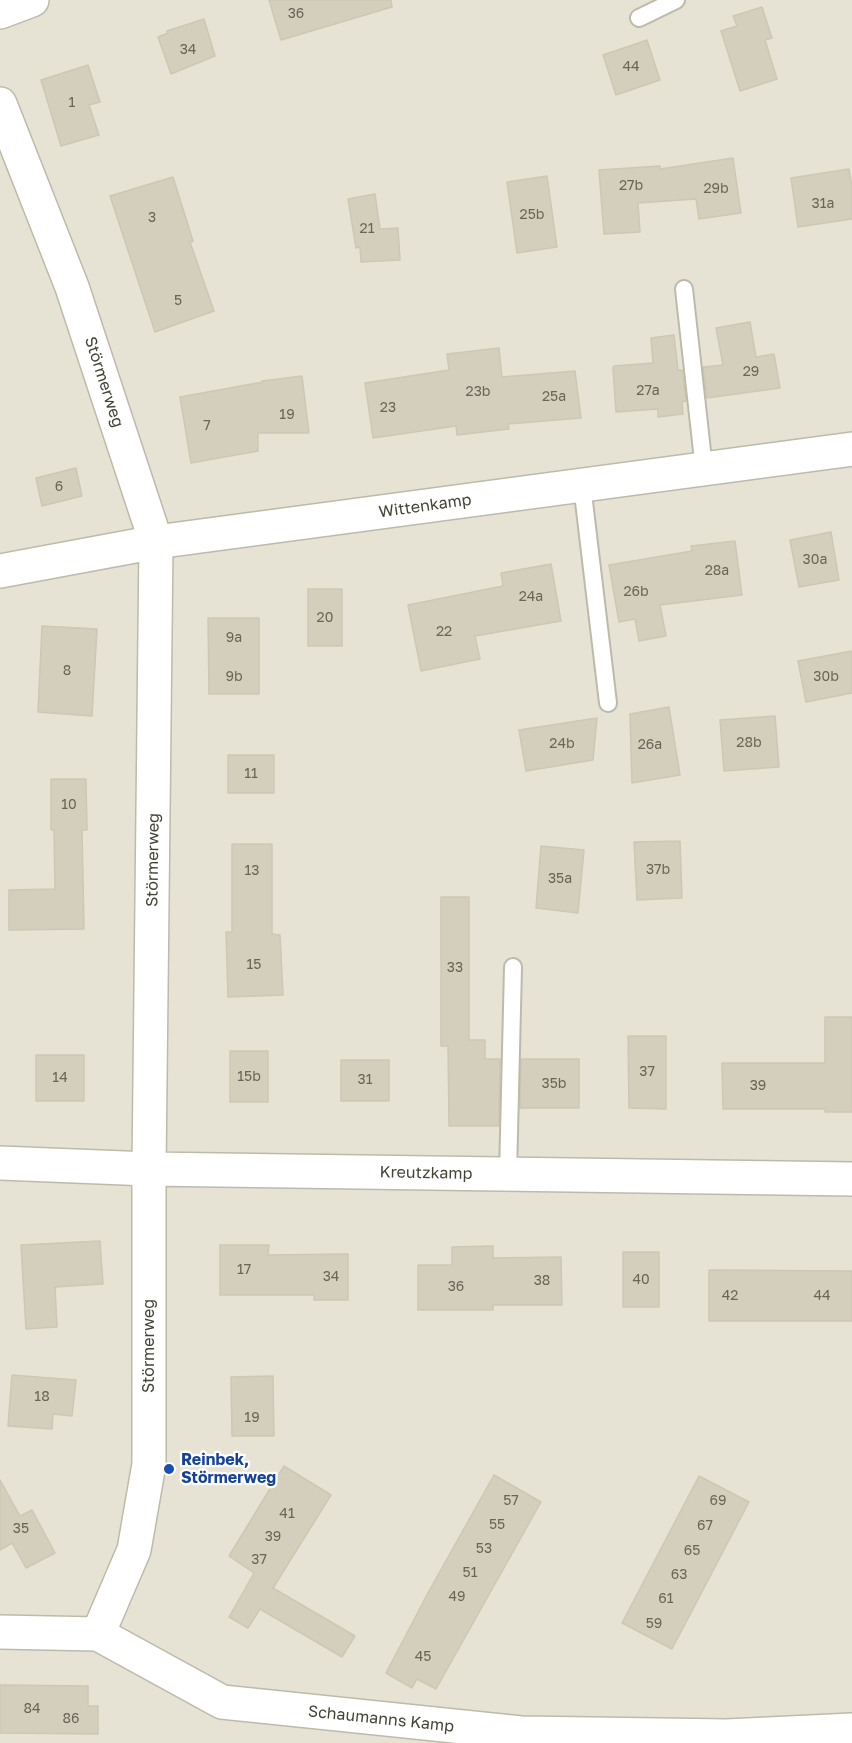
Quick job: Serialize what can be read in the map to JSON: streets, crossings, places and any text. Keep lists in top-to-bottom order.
{
  "streets": {
    "street": [
      "Störmerweg",
      "Wittenkamp",
      "Kreutzkamp",
      "Schaumanns Kamp"
    ]
  },
  "crossings": [
    ["Störmerweg", "Wittenkamp"],
    ["Störmerweg", "Kreutzkamp"],
    ["Störmerweg", "Schaumanns Kamp"]
  ],
  "places": ["Reinbek, Störmerweg"],
  "house_numbers": [
    "36",
    "34",
    "44",
    "1",
    "27b",
    "29b",
    "31a",
    "25b",
    "3",
    "21",
    "5",
    "29",
    "27a",
    "23b",
    "25a",
    "23",
    "19",
    "7",
    "6",
    "30a",
    "28a",
    "26b",
    "24a",
    "20",
    "22",
    "9a",
    "8",
    "9b",
    "30b",
    "28b",
    "24b",
    "26a",
    "11",
    "10",
    "37b",
    "13",
    "35a",
    "15",
    "33",
    "37",
    "15b",
    "14",
    "31",
    "35b",
    "39",
    "17",
    "34",
    "40",
    "38",
    "36",
    "42",
    "44",
    "18",
    "19",
    "57",
    "69",
    "41",
    "55",
    "67",
    "35",
    "39",
    "53",
    "65",
    "37",
    "51",
    "63",
    "49",
    "61",
    "59",
    "45",
    "84",
    "86"
  ]
}
